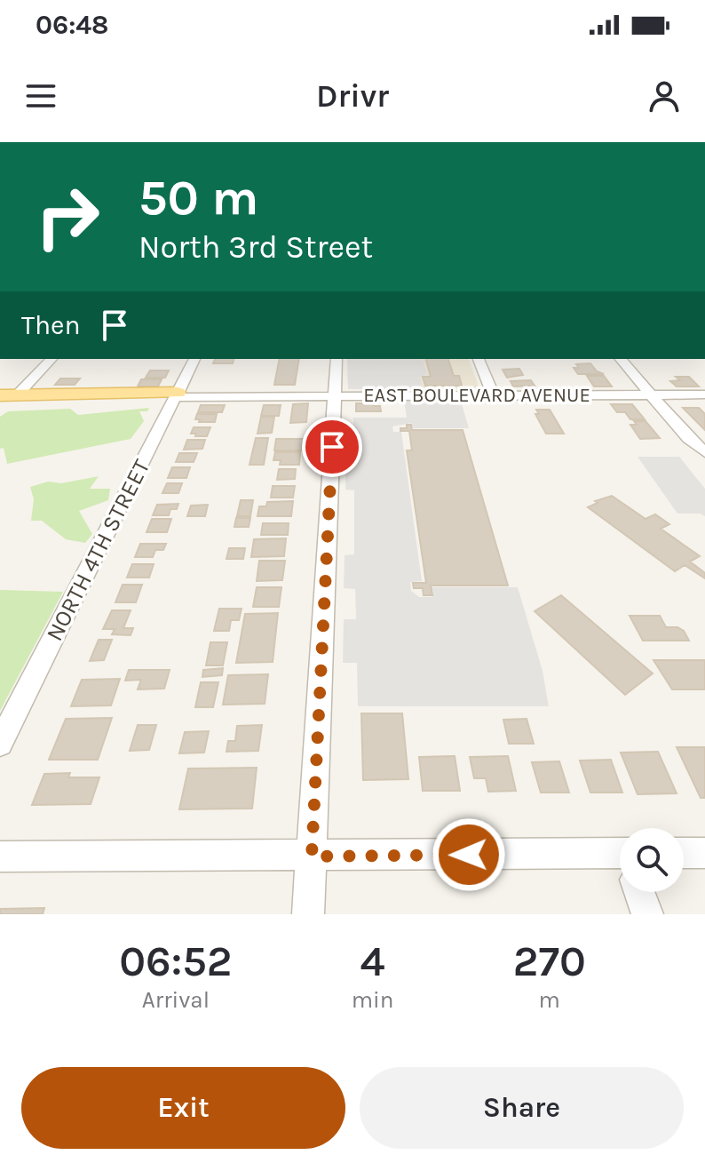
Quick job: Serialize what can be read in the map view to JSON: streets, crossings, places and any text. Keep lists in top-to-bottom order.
{
  "streets": {
    "main road": ["EAST BOULEVARD AVENUE"],
    "street": ["NORTH 4TH STREET"]
  },
  "crossings": [
    ["EAST BOULEVARD AVENUE", "NORTH 4TH STREET"]
  ],
  "page": {
    "status": "06:48",
    "header": "Drivr",
    "turn": ["50 m", "North 3rd Street"],
    "then": "Then",
    "eta": [
      "06:52",
      "Arrival",
      "4",
      "min",
      "270",
      "m"
    ],
    "buttons": ["Exit", "Share"]
  }
}
